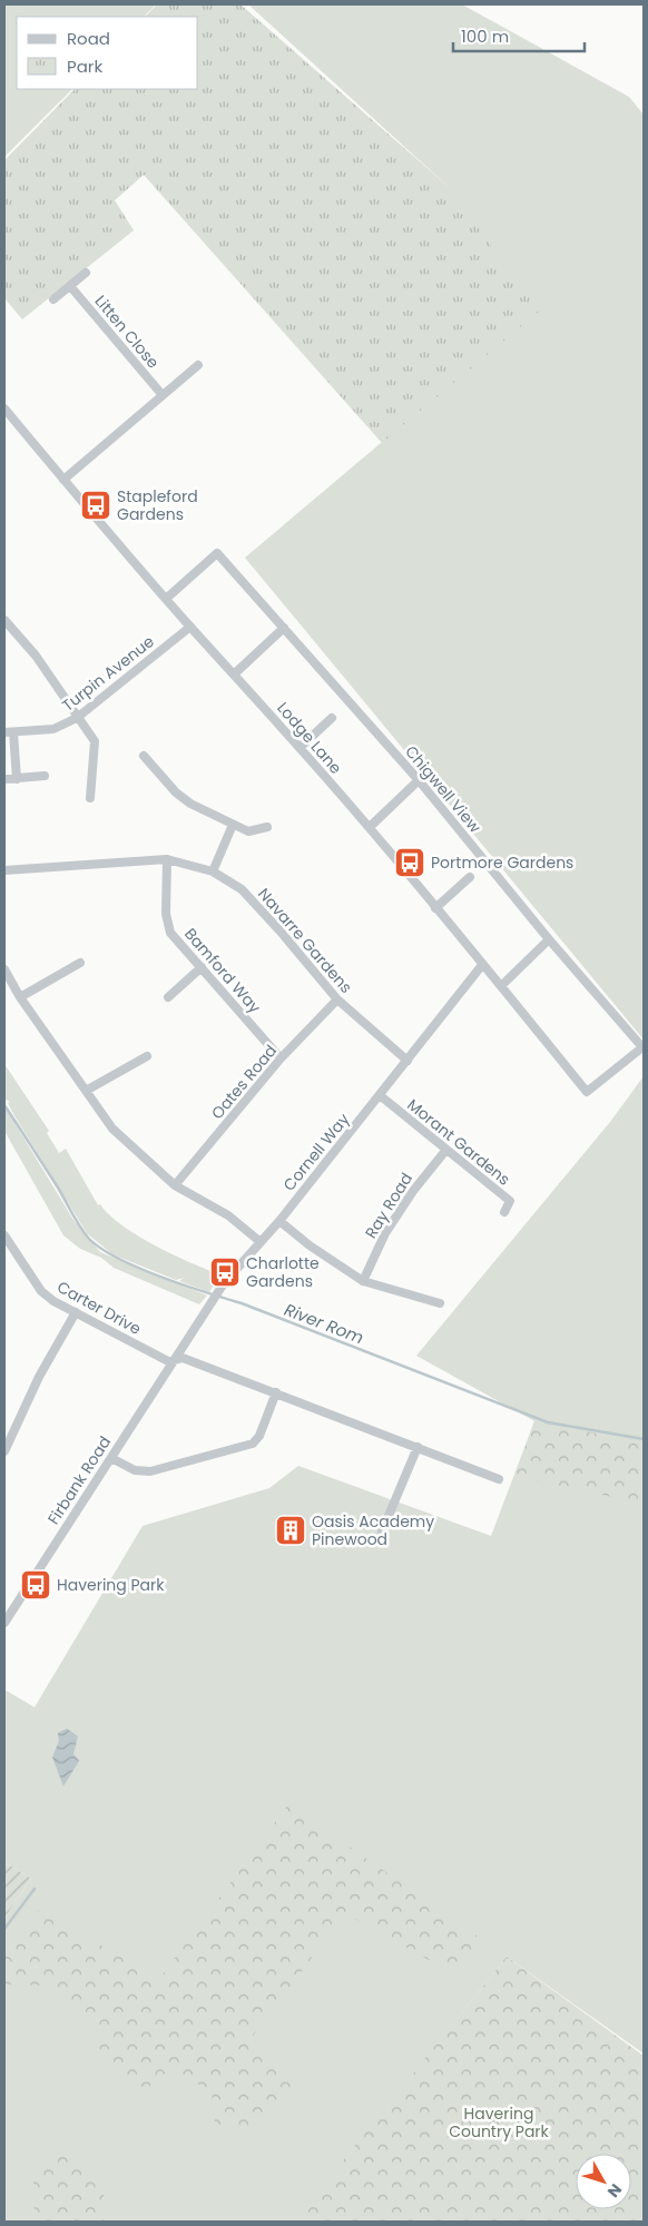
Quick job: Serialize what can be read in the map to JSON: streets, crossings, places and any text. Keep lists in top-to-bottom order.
{
  "streets": {
    "street": [
      "Litten Close",
      "Turpin Avenue",
      "Lodge Lane",
      "Chigwell View",
      "Navarre Gardens",
      "Bamford Way",
      "Oates Road",
      "Morant Gardens",
      "Cornell Way",
      "Ray Road",
      "Carter Drive",
      "Firbank Road"
    ]
  },
  "crossings": [
    ["Turpin Avenue", "Lodge Lane"],
    ["Lodge Lane", "Chigwell View"],
    ["Lodge Lane", "Cornell Way"],
    ["Navarre Gardens", "Bamford Way"],
    ["Navarre Gardens", "Oates Road"],
    ["Navarre Gardens", "Cornell Way"],
    ["Bamford Way", "Oates Road"],
    ["Morant Gardens", "Cornell Way"],
    ["Morant Gardens", "Ray Road"],
    ["Cornell Way", "Carter Drive"],
    ["Cornell Way", "Firbank Road"],
    ["Carter Drive", "Firbank Road"]
  ],
  "water": ["River Rom"],
  "parks": ["Havering Country Park"],
  "places": {
    "bus stop": [
      "Stapleford Gardens",
      "Portmore Gardens",
      "Charlotte Gardens",
      "Havering Park"
    ],
    "building": ["Oasis Academy Pinewood"]
  },
  "legend": ["Road", "Park"],
  "scale_bar": "100 m",
  "north": "bottom right"
}
